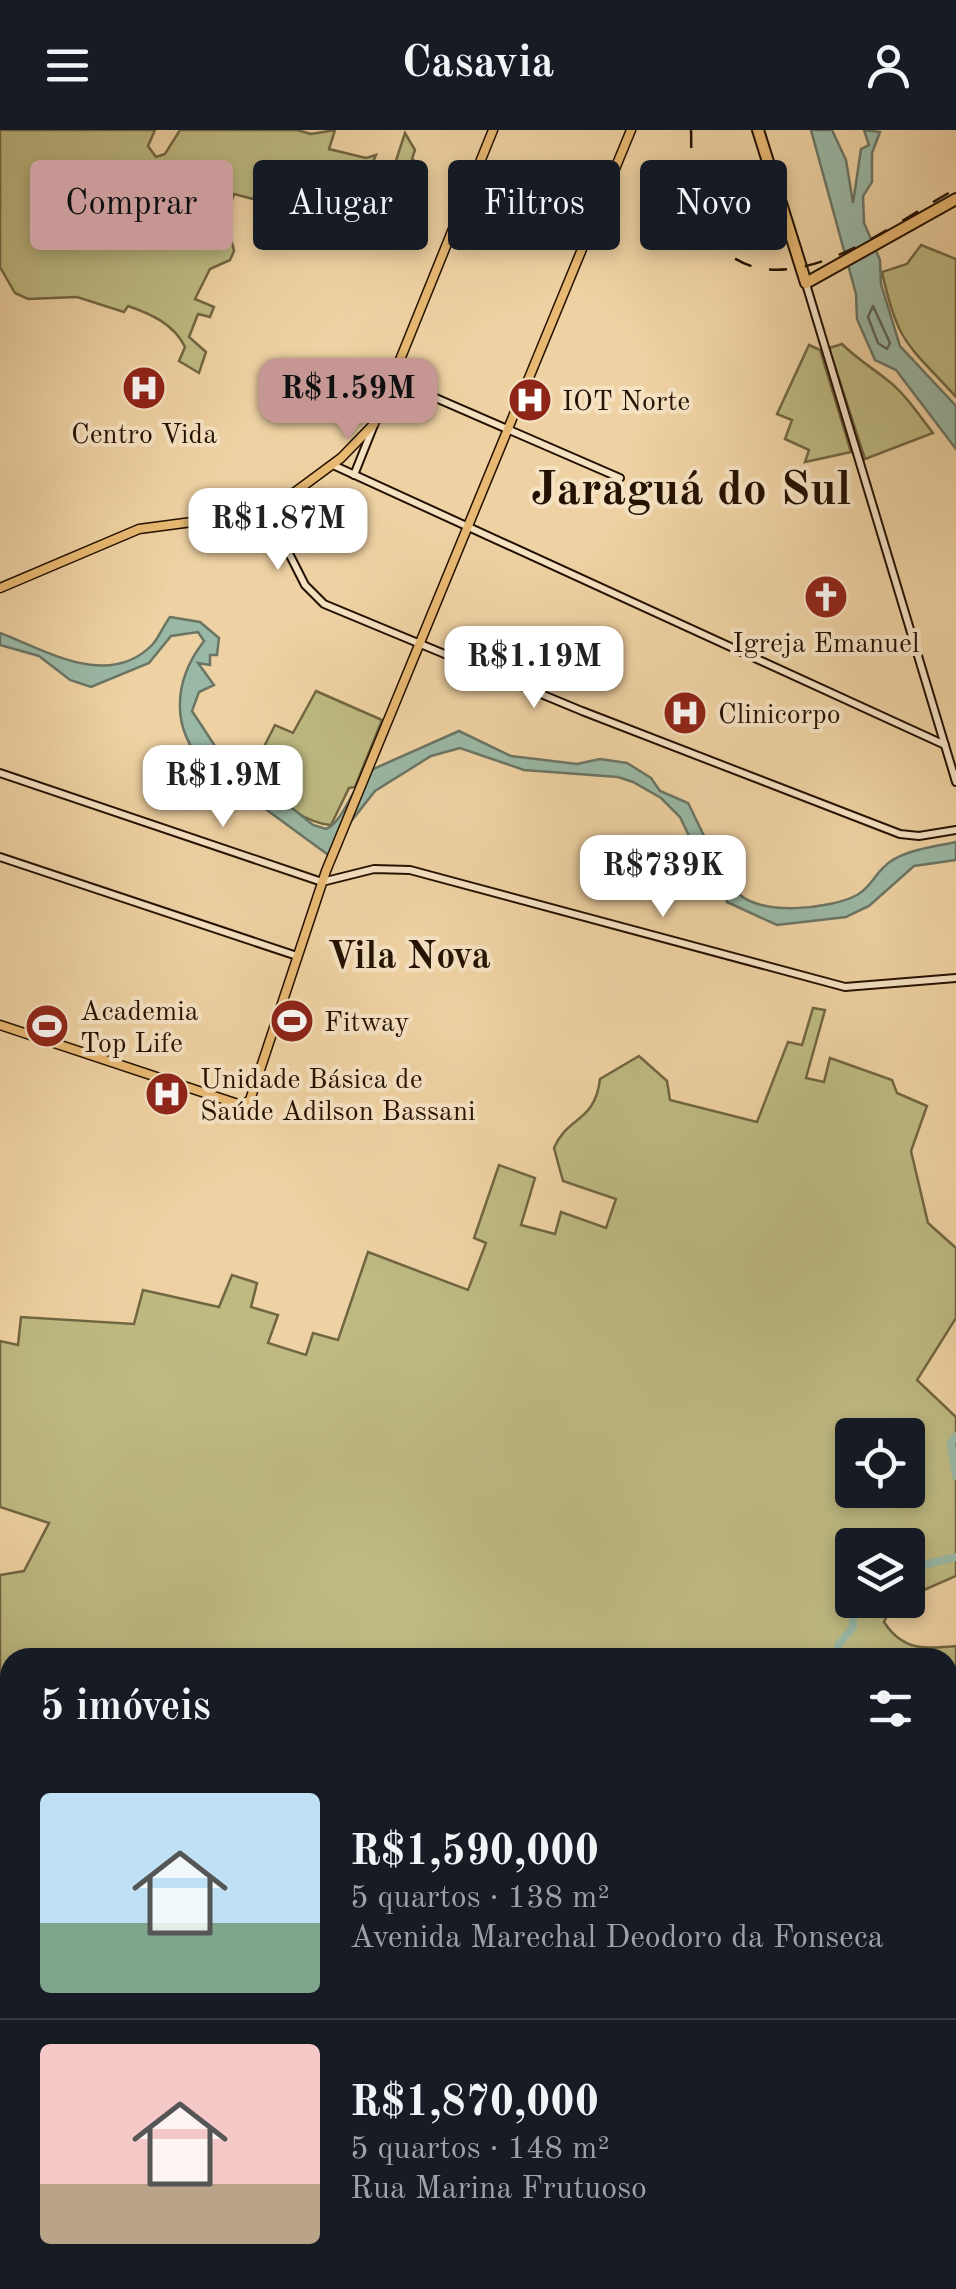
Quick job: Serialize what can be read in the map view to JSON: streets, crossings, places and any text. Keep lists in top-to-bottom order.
{
  "districts": ["Jaraguá do Sul", "Vila Nova"],
  "places": {
    "hospital": [
      "Centro Vida",
      "IOT Norte",
      "Clinicorpo",
      "Unidade Básica de Saúde Adilson Bassani"
    ],
    "church": ["Igreja Emanuel"],
    "sports": ["Fitway", "Academia Top Life"]
  },
  "page": {
    "header": "Casavia",
    "chip": [
      "Comprar",
      "Alugar",
      "Filtros",
      "Novo"
    ],
    "price": [
      "R$1.59M",
      "R$1.87M",
      "R$1.19M",
      "R$1.9M",
      "R$739K"
    ],
    "heading": "5 imóveis",
    "list": [
      {
        "name": "R$1,590,000",
        "note": "5 quartos · 138 m² · Avenida Marechal Deodoro da Fonseca"
      },
      {
        "name": "R$1,870,000",
        "note": "5 quartos · 148 m² · Rua Marina Frutuoso"
      }
    ]
  }
}
